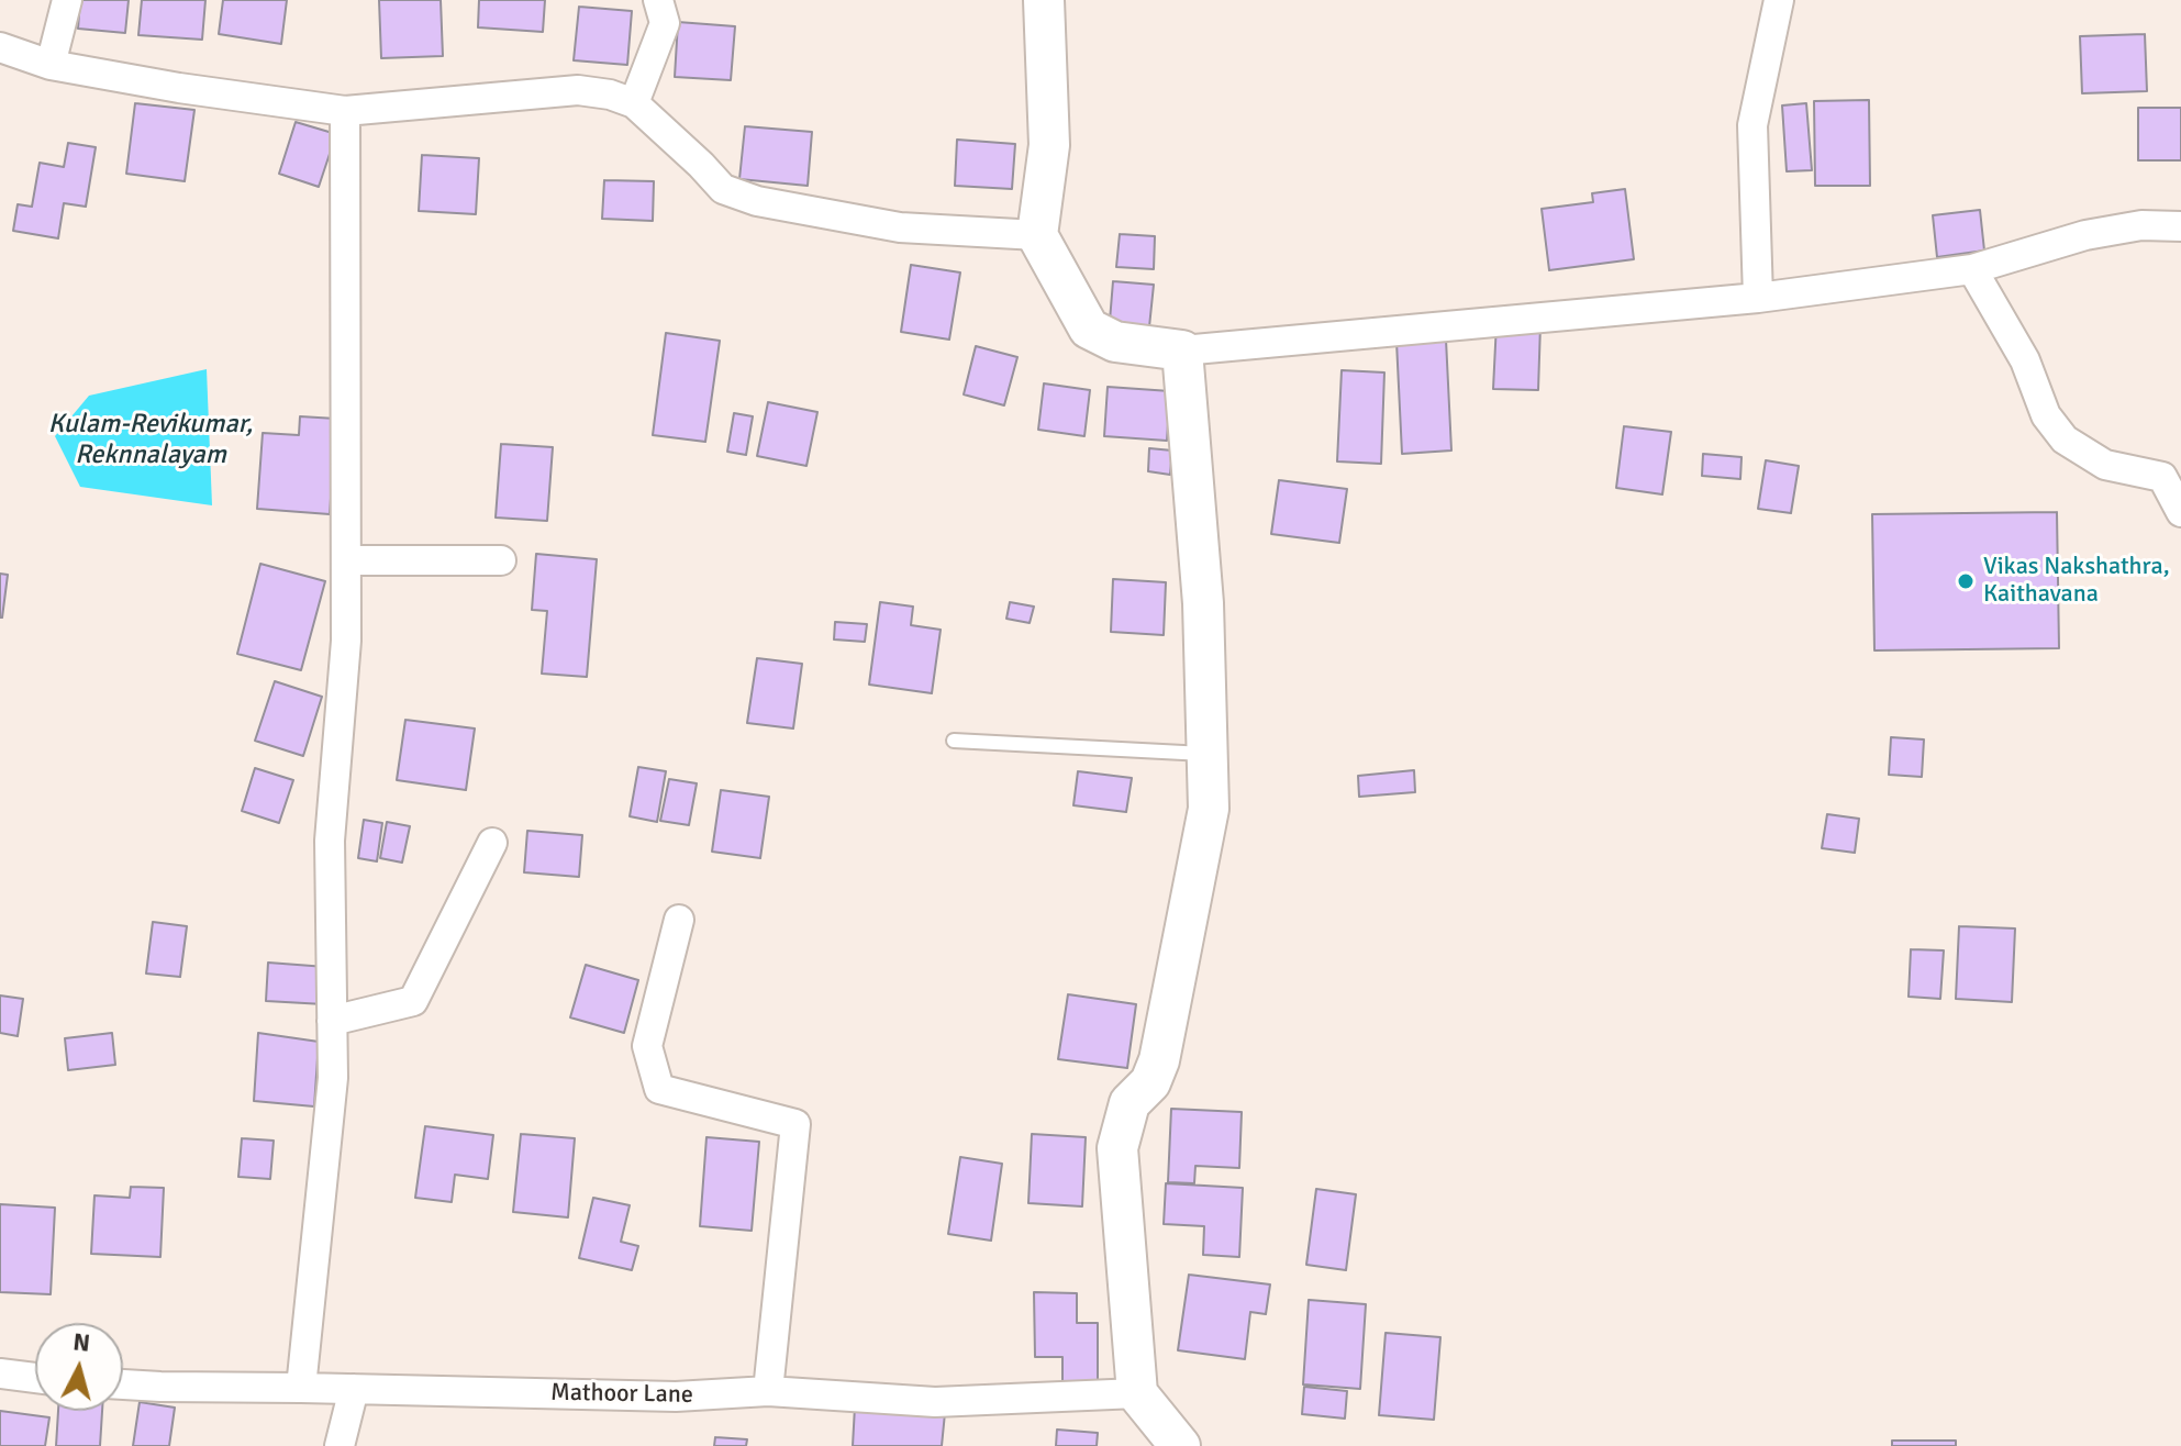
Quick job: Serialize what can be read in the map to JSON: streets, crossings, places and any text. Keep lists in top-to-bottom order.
{
  "streets": {
    "street": ["Mathoor Lane"]
  },
  "water": ["Kulam-Revikumar, Reknnalayam"],
  "places": ["Vikas Nakshathra, Kaithavana"],
  "north": "top"
}
